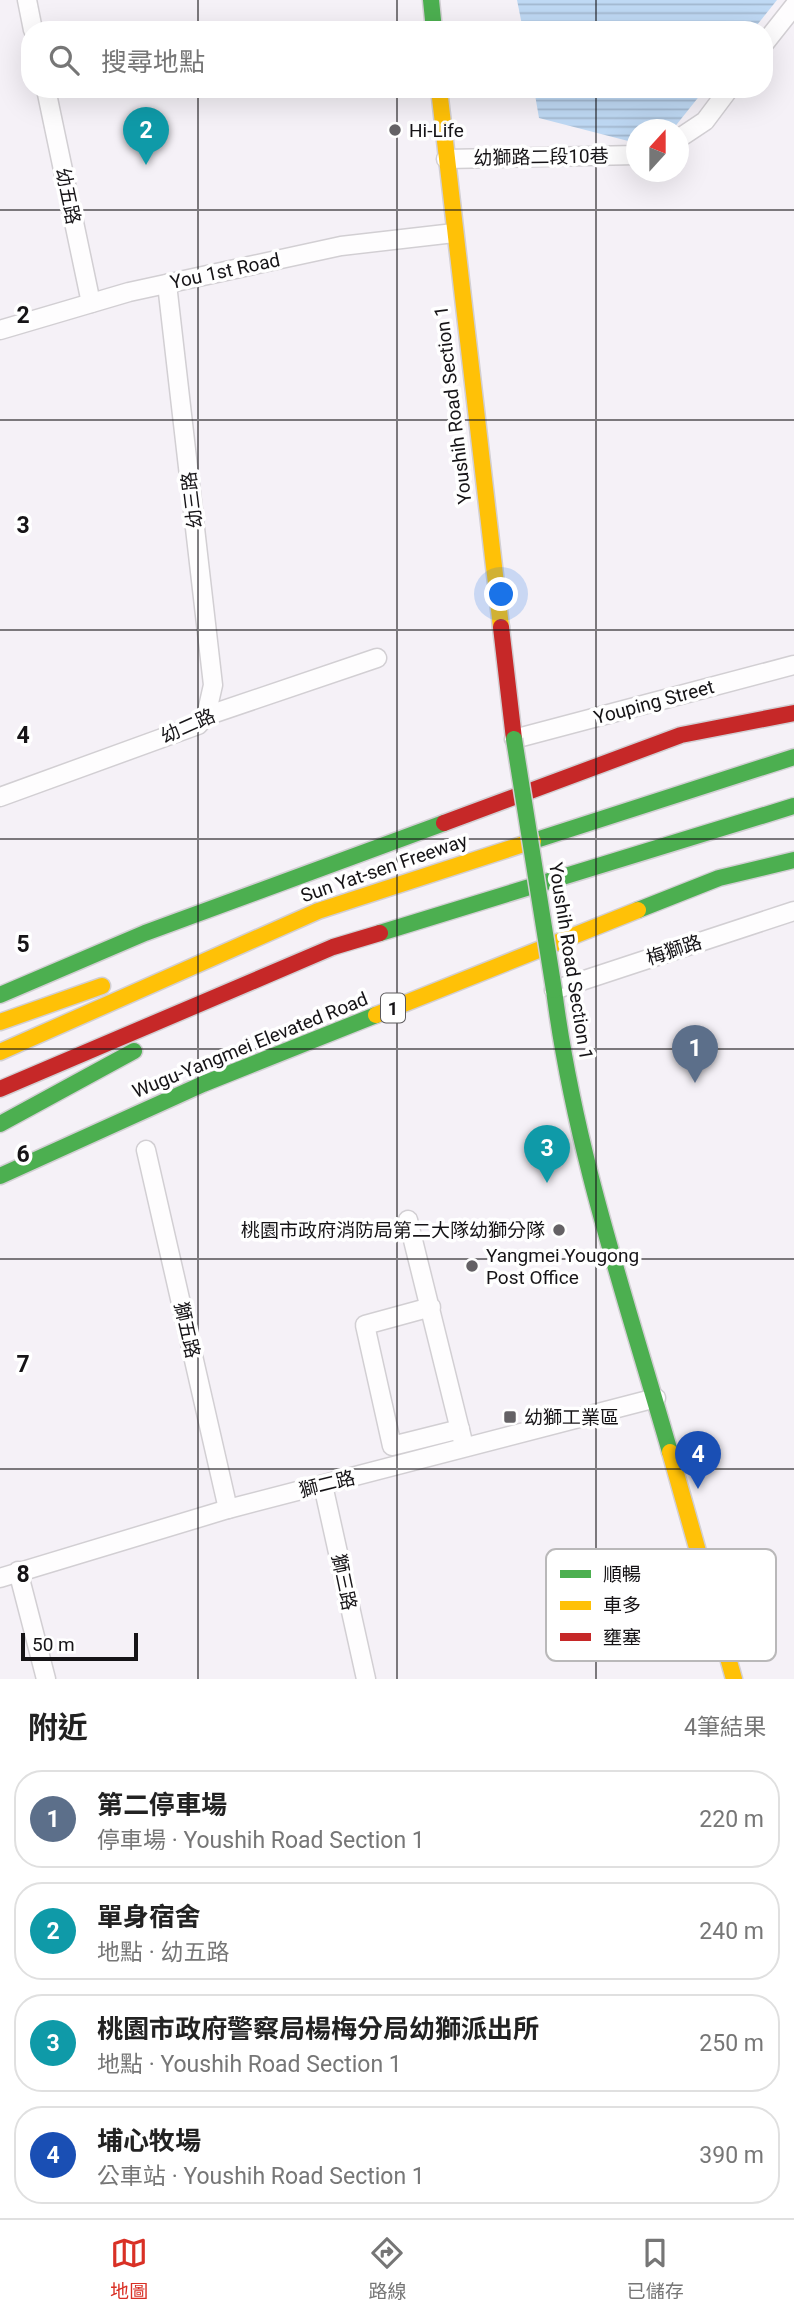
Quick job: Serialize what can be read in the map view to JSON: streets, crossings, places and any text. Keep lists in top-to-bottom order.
{
  "streets": {
    "main road": [
      "Youshih Road Section 1",
      "Sun Yat-sen Freeway",
      "1",
      "Wugu-Yangmei Elevated Road"
    ],
    "street": [
      "幼獅路二段10巷",
      "幼五路",
      "You 1st Road",
      "幼三路",
      "Youping Street",
      "幼二路",
      "梅獅路",
      "獅五路",
      "獅二路",
      "獅三路"
    ]
  },
  "crossings": [
    ["幼獅路二段10巷", "Youshih Road Section 1"],
    ["幼五路", "You 1st Road"],
    ["You 1st Road", "Youshih Road Section 1"],
    ["You 1st Road", "幼三路"],
    ["Youshih Road Section 1", "Youping Street"],
    ["Youshih Road Section 1", "梅獅路"],
    ["Youshih Road Section 1", "獅二路"],
    ["幼三路", "幼二路"],
    ["獅五路", "獅二路"],
    ["獅二路", "獅三路"]
  ],
  "places": {
    "other": ["Hi-Life", "桃園市政府消防局第二大隊幼獅分隊", "Yangmei Yougong Post Office"],
    "transit": ["幼獅工業區"]
  },
  "legend": ["順暢", "車多", "壅塞"],
  "scale_bar": "50 m",
  "north": "top",
  "page": {
    "search": "搜尋地點",
    "pins": [
      "2",
      "1",
      "3",
      "4"
    ],
    "scale": "50 m",
    "heading": ["附近", "4筆結果"],
    "list": [
      {
        "mark": "1",
        "name": "第二停車場",
        "note": "停車場 · Youshih Road Section 1",
        "value": "220 m"
      },
      {
        "mark": "2",
        "name": "單身宿舍",
        "note": "地點 · 幼五路",
        "value": "240 m"
      },
      {
        "mark": "3",
        "name": "桃園市政府警察局楊梅分局幼獅派出所",
        "note": "地點 · Youshih Road Section 1",
        "value": "250 m"
      },
      {
        "mark": "4",
        "name": "埔心牧場",
        "note": "公車站 · Youshih Road Section 1",
        "value": "390 m"
      }
    ],
    "nav": ["地圖", "路線", "已儲存"]
  },
  "grid": {
    "rows": [
      "2",
      "3",
      "4",
      "5",
      "6",
      "7",
      "8"
    ]
  }
}
